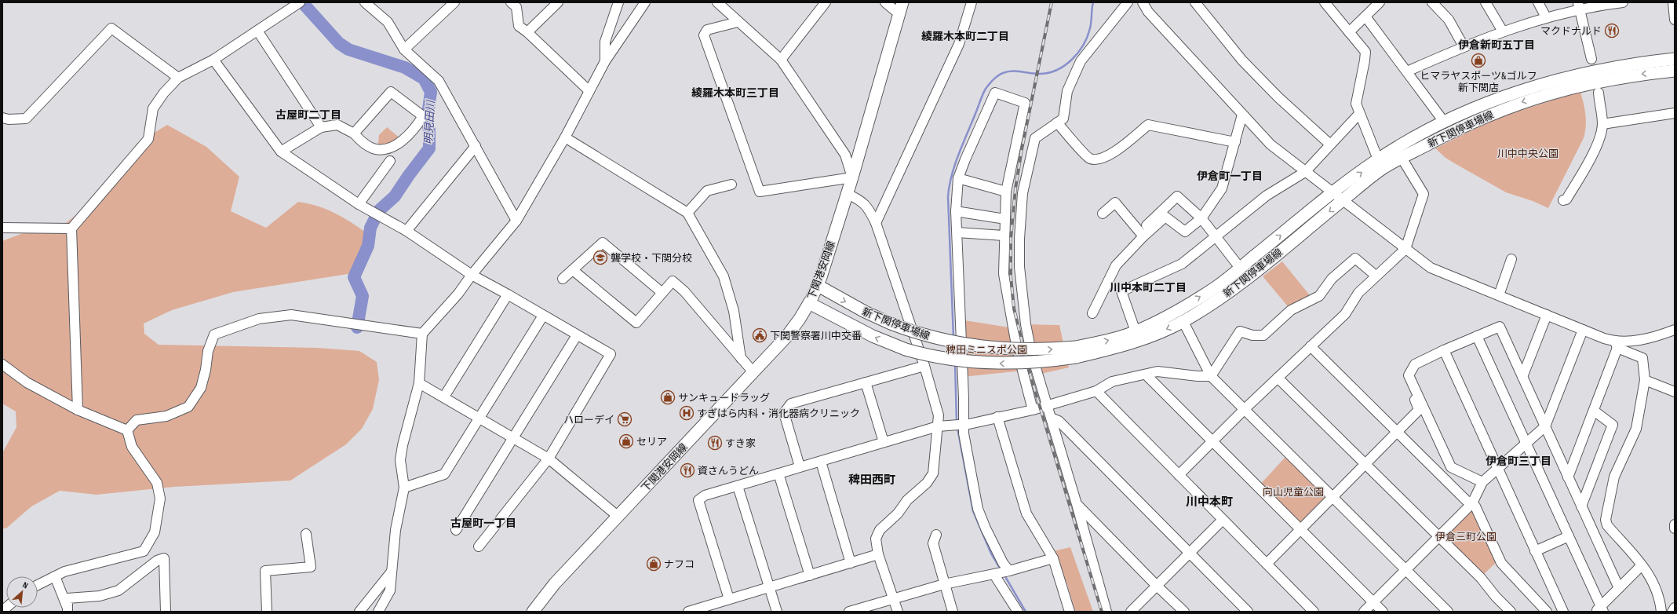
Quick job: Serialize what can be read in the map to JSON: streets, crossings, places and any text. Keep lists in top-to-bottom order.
{
  "streets": {
    "main road": ["新下関停車場線", "下関港安岡線"]
  },
  "crossings": [
    ["新下関停車場線", "下関港安岡線"]
  ],
  "districts": [
    "綾羅木本町二丁目",
    "伊倉新町五丁目",
    "綾羅木本町三丁目",
    "古屋町二丁目",
    "伊倉町一丁目",
    "川中本町二丁目",
    "伊倉町三丁目",
    "稗田西町",
    "川中本町",
    "古屋町一丁目"
  ],
  "water": ["明見田川"],
  "parks": [
    "川中中央公園",
    "稗田ミニスポ公園",
    "向山児童公園",
    "伊倉三町公園"
  ],
  "places": {
    "restaurant": ["マクドナルド", "すき家", "資さんうどん"],
    "shop": [
      "ヒマラヤスポーツ&ゴルフ 新下関店",
      "サンキュードラッグ",
      "セリア",
      "ナフコ"
    ],
    "school or university": ["聾学校・下関分校"],
    "public building": ["下関警察署川中交番"],
    "hospital": ["すぎはら内科・消化器病クリニック"],
    "supermarket": ["ハローデイ"]
  },
  "north": "top right"
}
